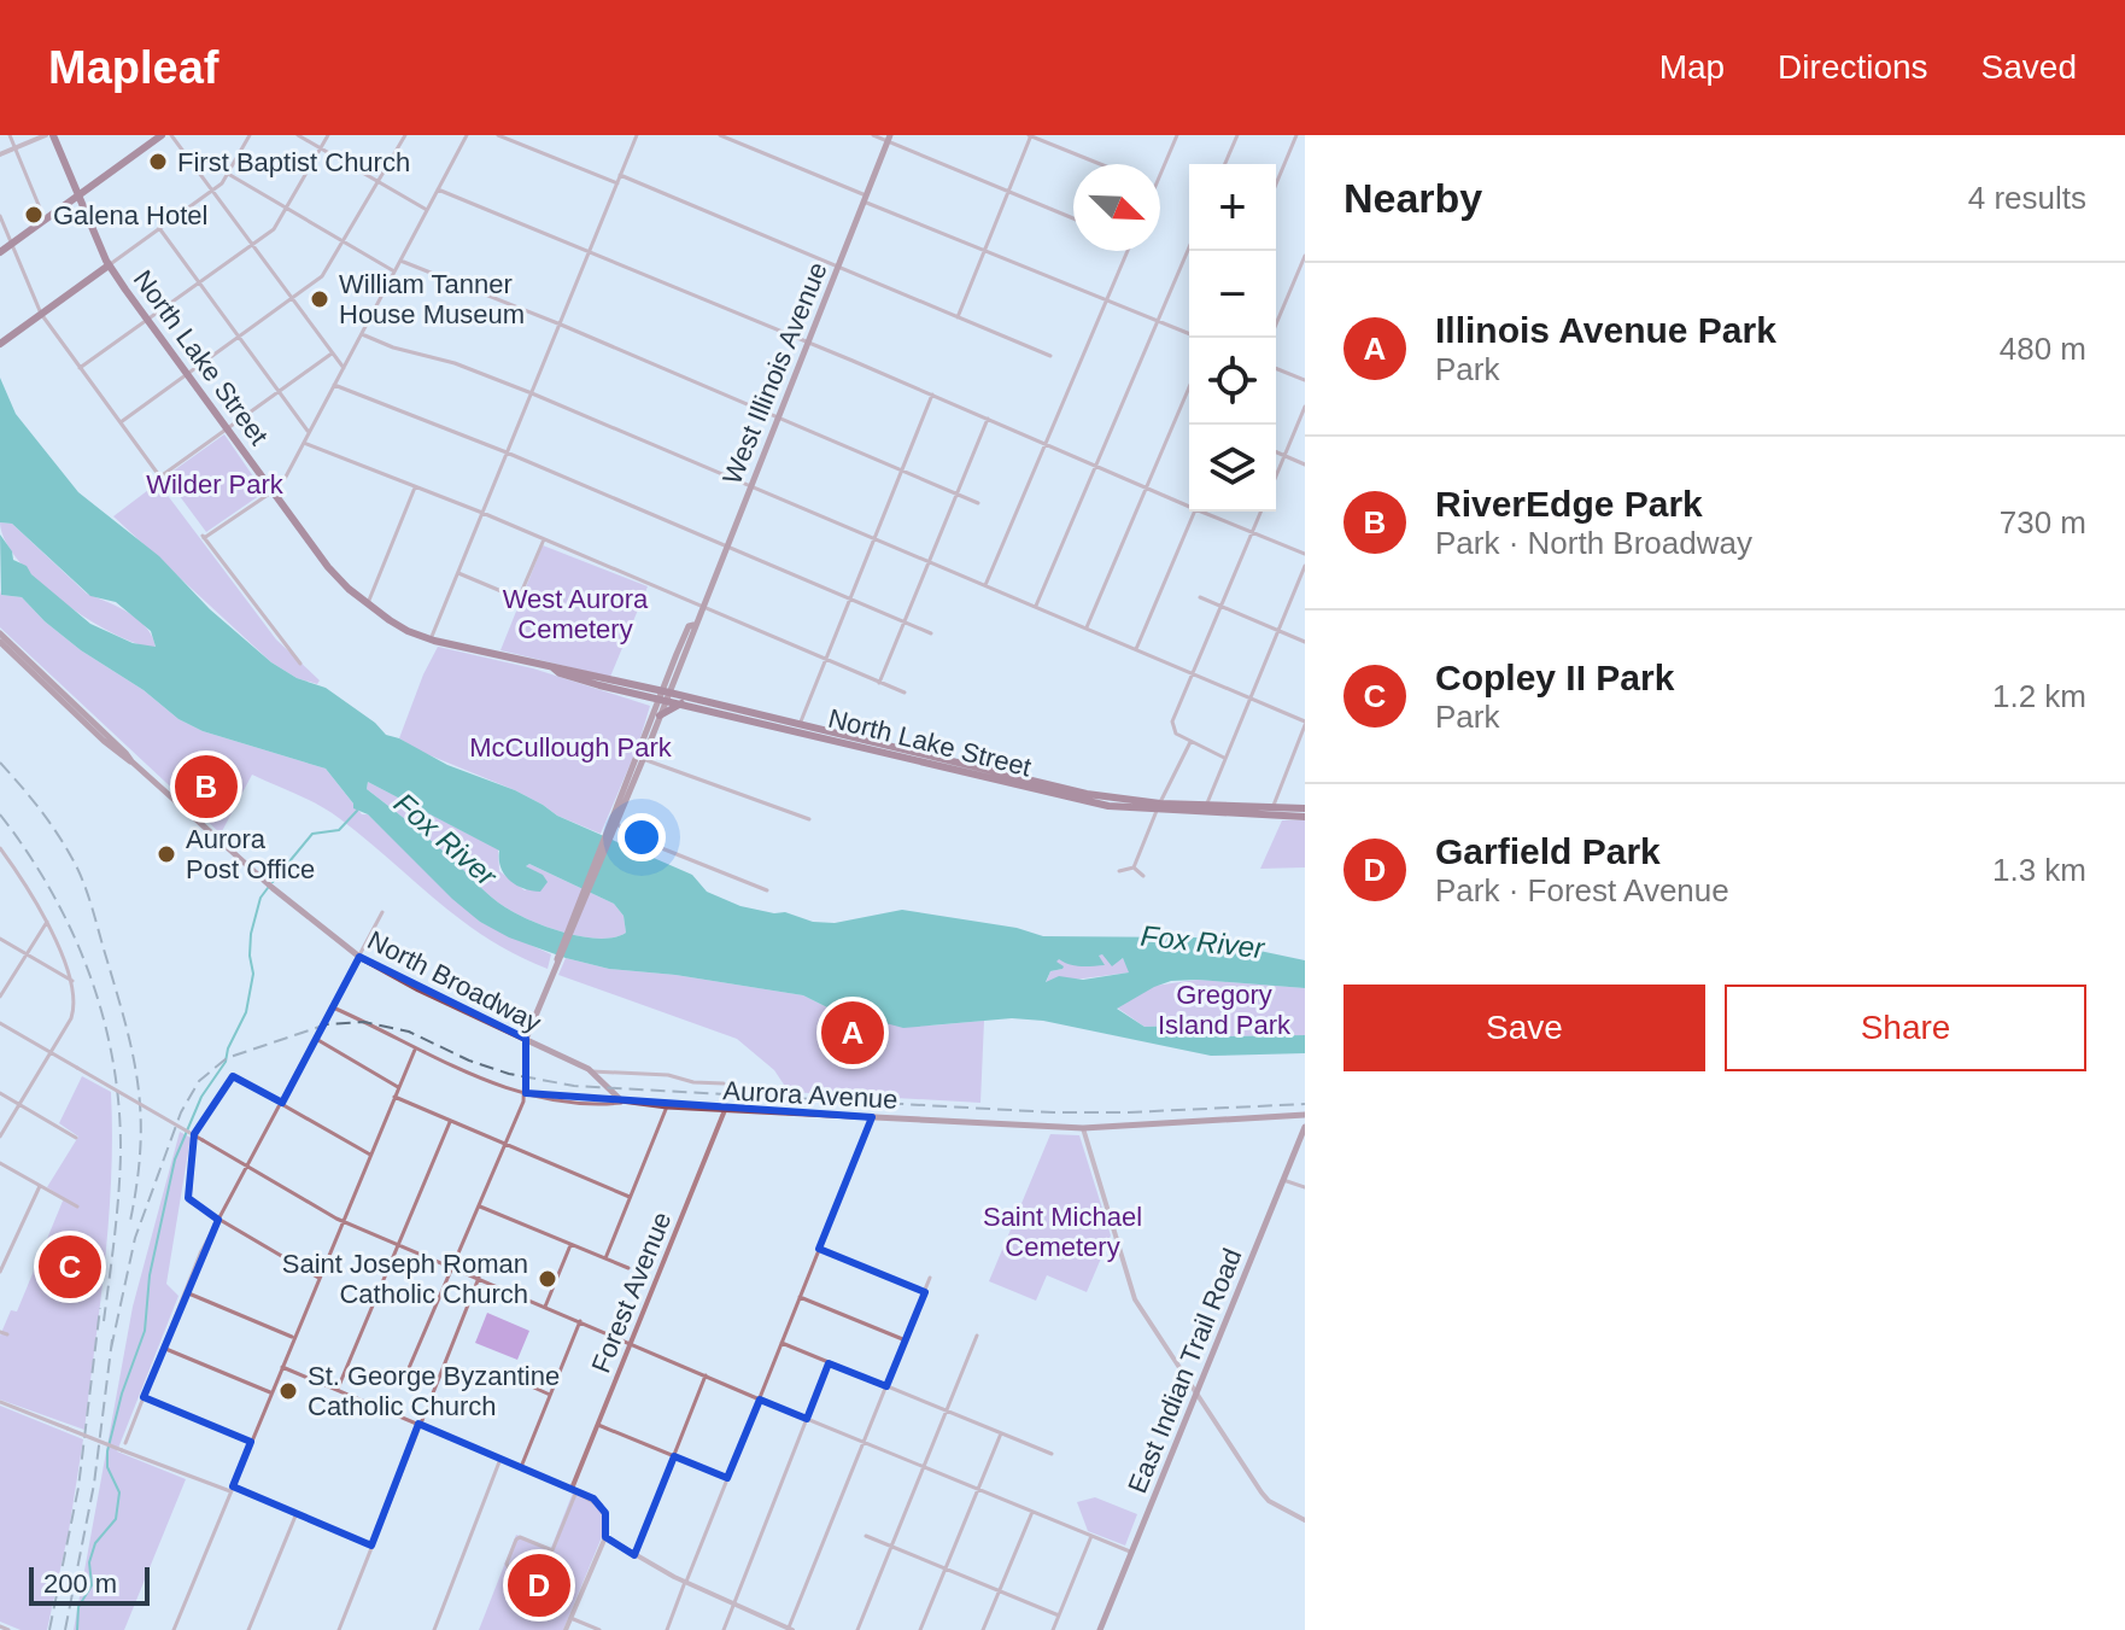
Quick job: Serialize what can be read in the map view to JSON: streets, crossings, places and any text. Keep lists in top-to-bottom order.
{
  "streets": {
    "main road": [
      "North Lake Street",
      "West Illinois Avenue",
      "North Broadway",
      "Aurora Avenue",
      "East Indian Trail Road"
    ],
    "street": ["Forest Avenue"]
  },
  "crossings": [
    ["North Lake Street", "West Illinois Avenue"],
    ["West Illinois Avenue", "North Broadway"],
    ["North Broadway", "Aurora Avenue"],
    ["Aurora Avenue", "Forest Avenue"]
  ],
  "water": ["Fox River"],
  "parks": [
    "Wilder Park",
    "West Aurora Cemetery",
    "McCullough Park",
    "Gregory Island Park",
    "Saint Michael Cemetery"
  ],
  "places": [
    "First Baptist Church",
    "Galena Hotel",
    "William Tanner House Museum",
    "Aurora Post Office",
    "Saint Joseph Roman Catholic Church",
    "St. George Byzantine Catholic Church"
  ],
  "scale_bar": "200 m",
  "north": "bottom right",
  "page": {
    "header": "Mapleaf",
    "nav": ["Map", "Directions", "Saved"],
    "heading": ["Nearby", "4 results"],
    "map_buttons": ["+", "−"],
    "list": [
      {
        "mark": "A",
        "name": "Illinois Avenue Park",
        "note": "Park",
        "value": "480 m"
      },
      {
        "mark": "B",
        "name": "RiverEdge Park",
        "note": "Park · North Broadway",
        "value": "730 m"
      },
      {
        "mark": "C",
        "name": "Copley II Park",
        "note": "Park",
        "value": "1.2 km"
      },
      {
        "mark": "D",
        "name": "Garfield Park",
        "note": "Park · Forest Avenue",
        "value": "1.3 km"
      }
    ],
    "pins": [
      "B",
      "A",
      "C",
      "D"
    ],
    "buttons": ["Save", "Share"],
    "scale": "200 m"
  }
}
